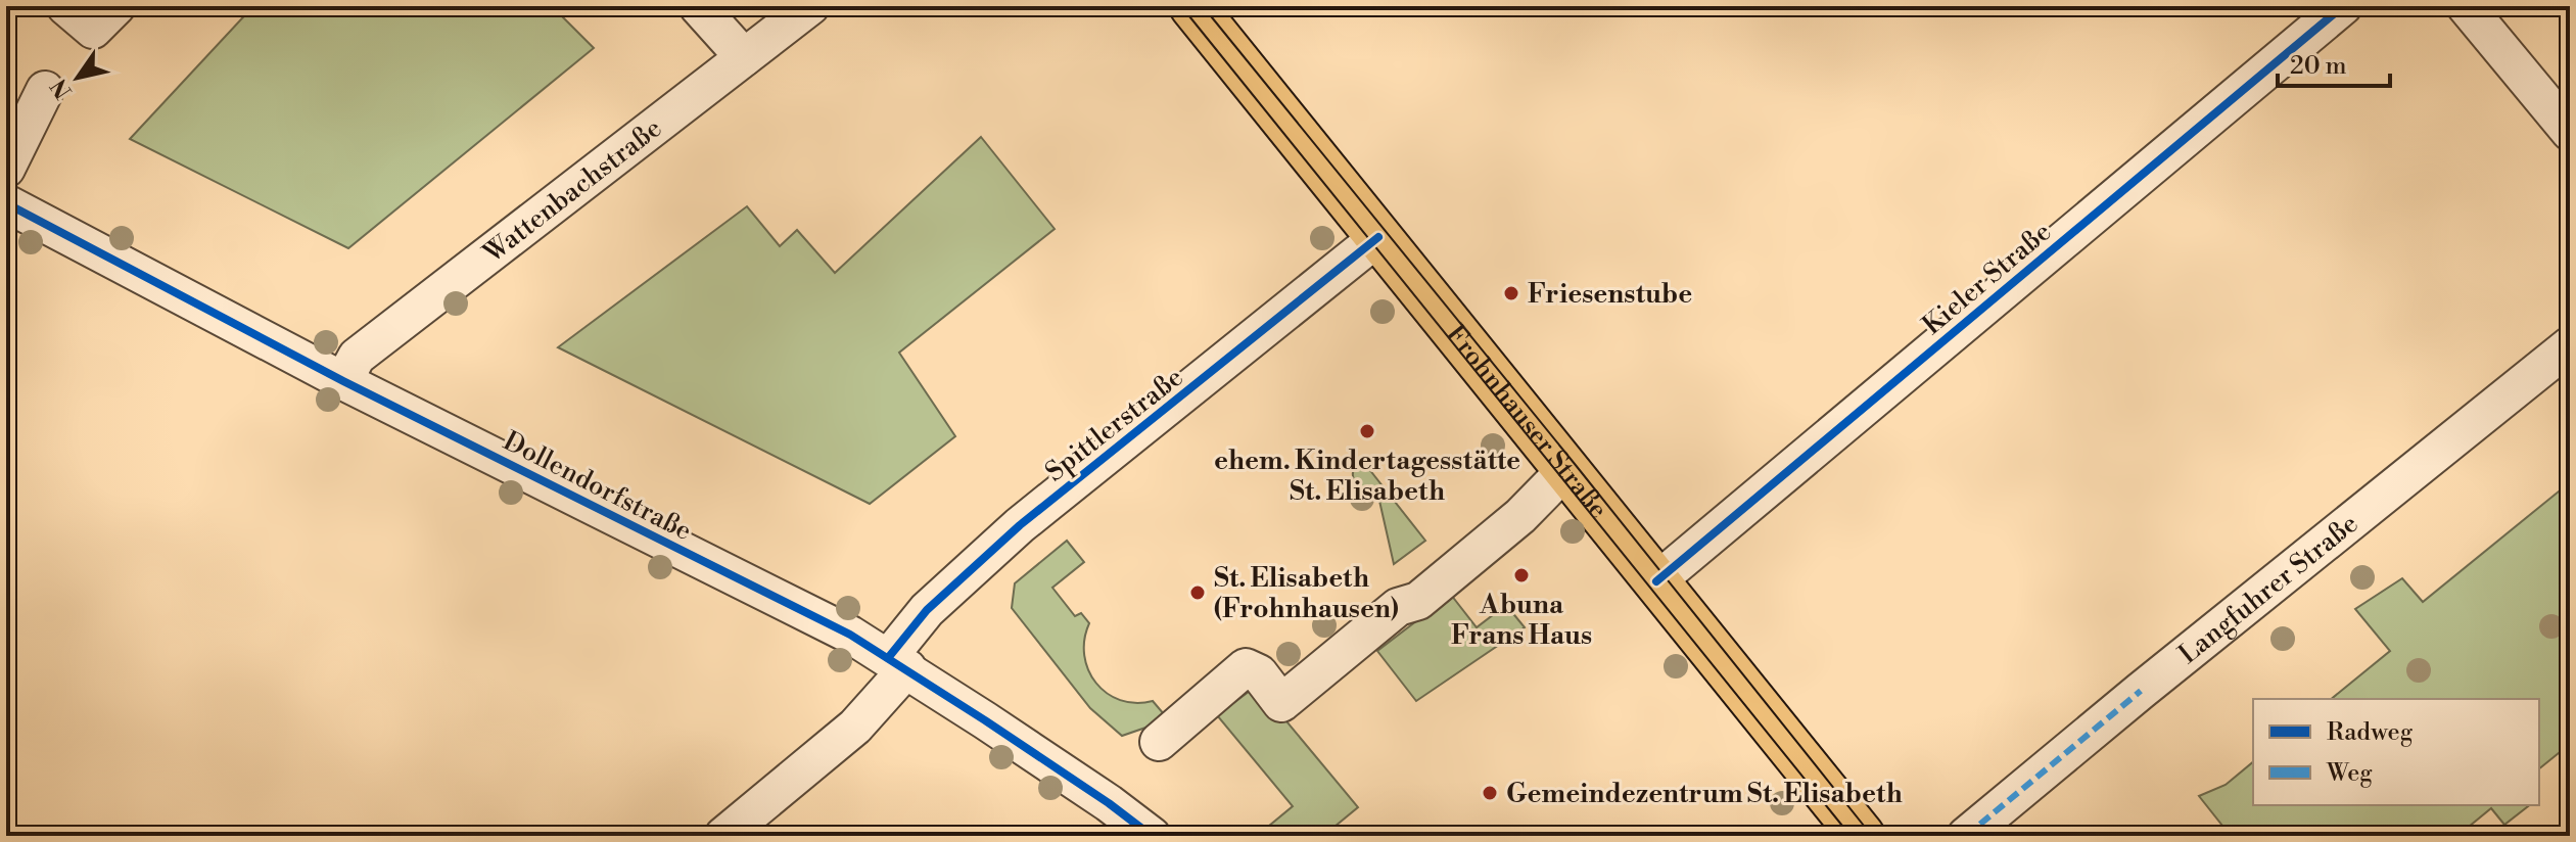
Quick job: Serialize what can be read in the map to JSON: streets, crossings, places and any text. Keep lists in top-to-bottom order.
{
  "streets": {
    "main road": ["Frohnhauser Straße"],
    "street": [
      "Wattenbachstraße",
      "Kieler Straße",
      "Spittlerstraße",
      "Dollendorfstraße",
      "Langfuhrer Straße"
    ]
  },
  "crossings": [
    ["Wattenbachstraße", "Dollendorfstraße"],
    ["Kieler Straße", "Frohnhauser Straße"],
    ["Frohnhauser Straße", "Spittlerstraße"],
    ["Spittlerstraße", "Dollendorfstraße"]
  ],
  "places": [
    "Friesenstube",
    "ehem. Kindertagesstätte St. Elisabeth",
    "Abuna Frans Haus",
    "St. Elisabeth (Frohnhausen)",
    "Gemeindezentrum St. Elisabeth"
  ],
  "legend": ["Radweg", "Weg"],
  "scale_bar": "20 m",
  "north": "bottom left"
}
